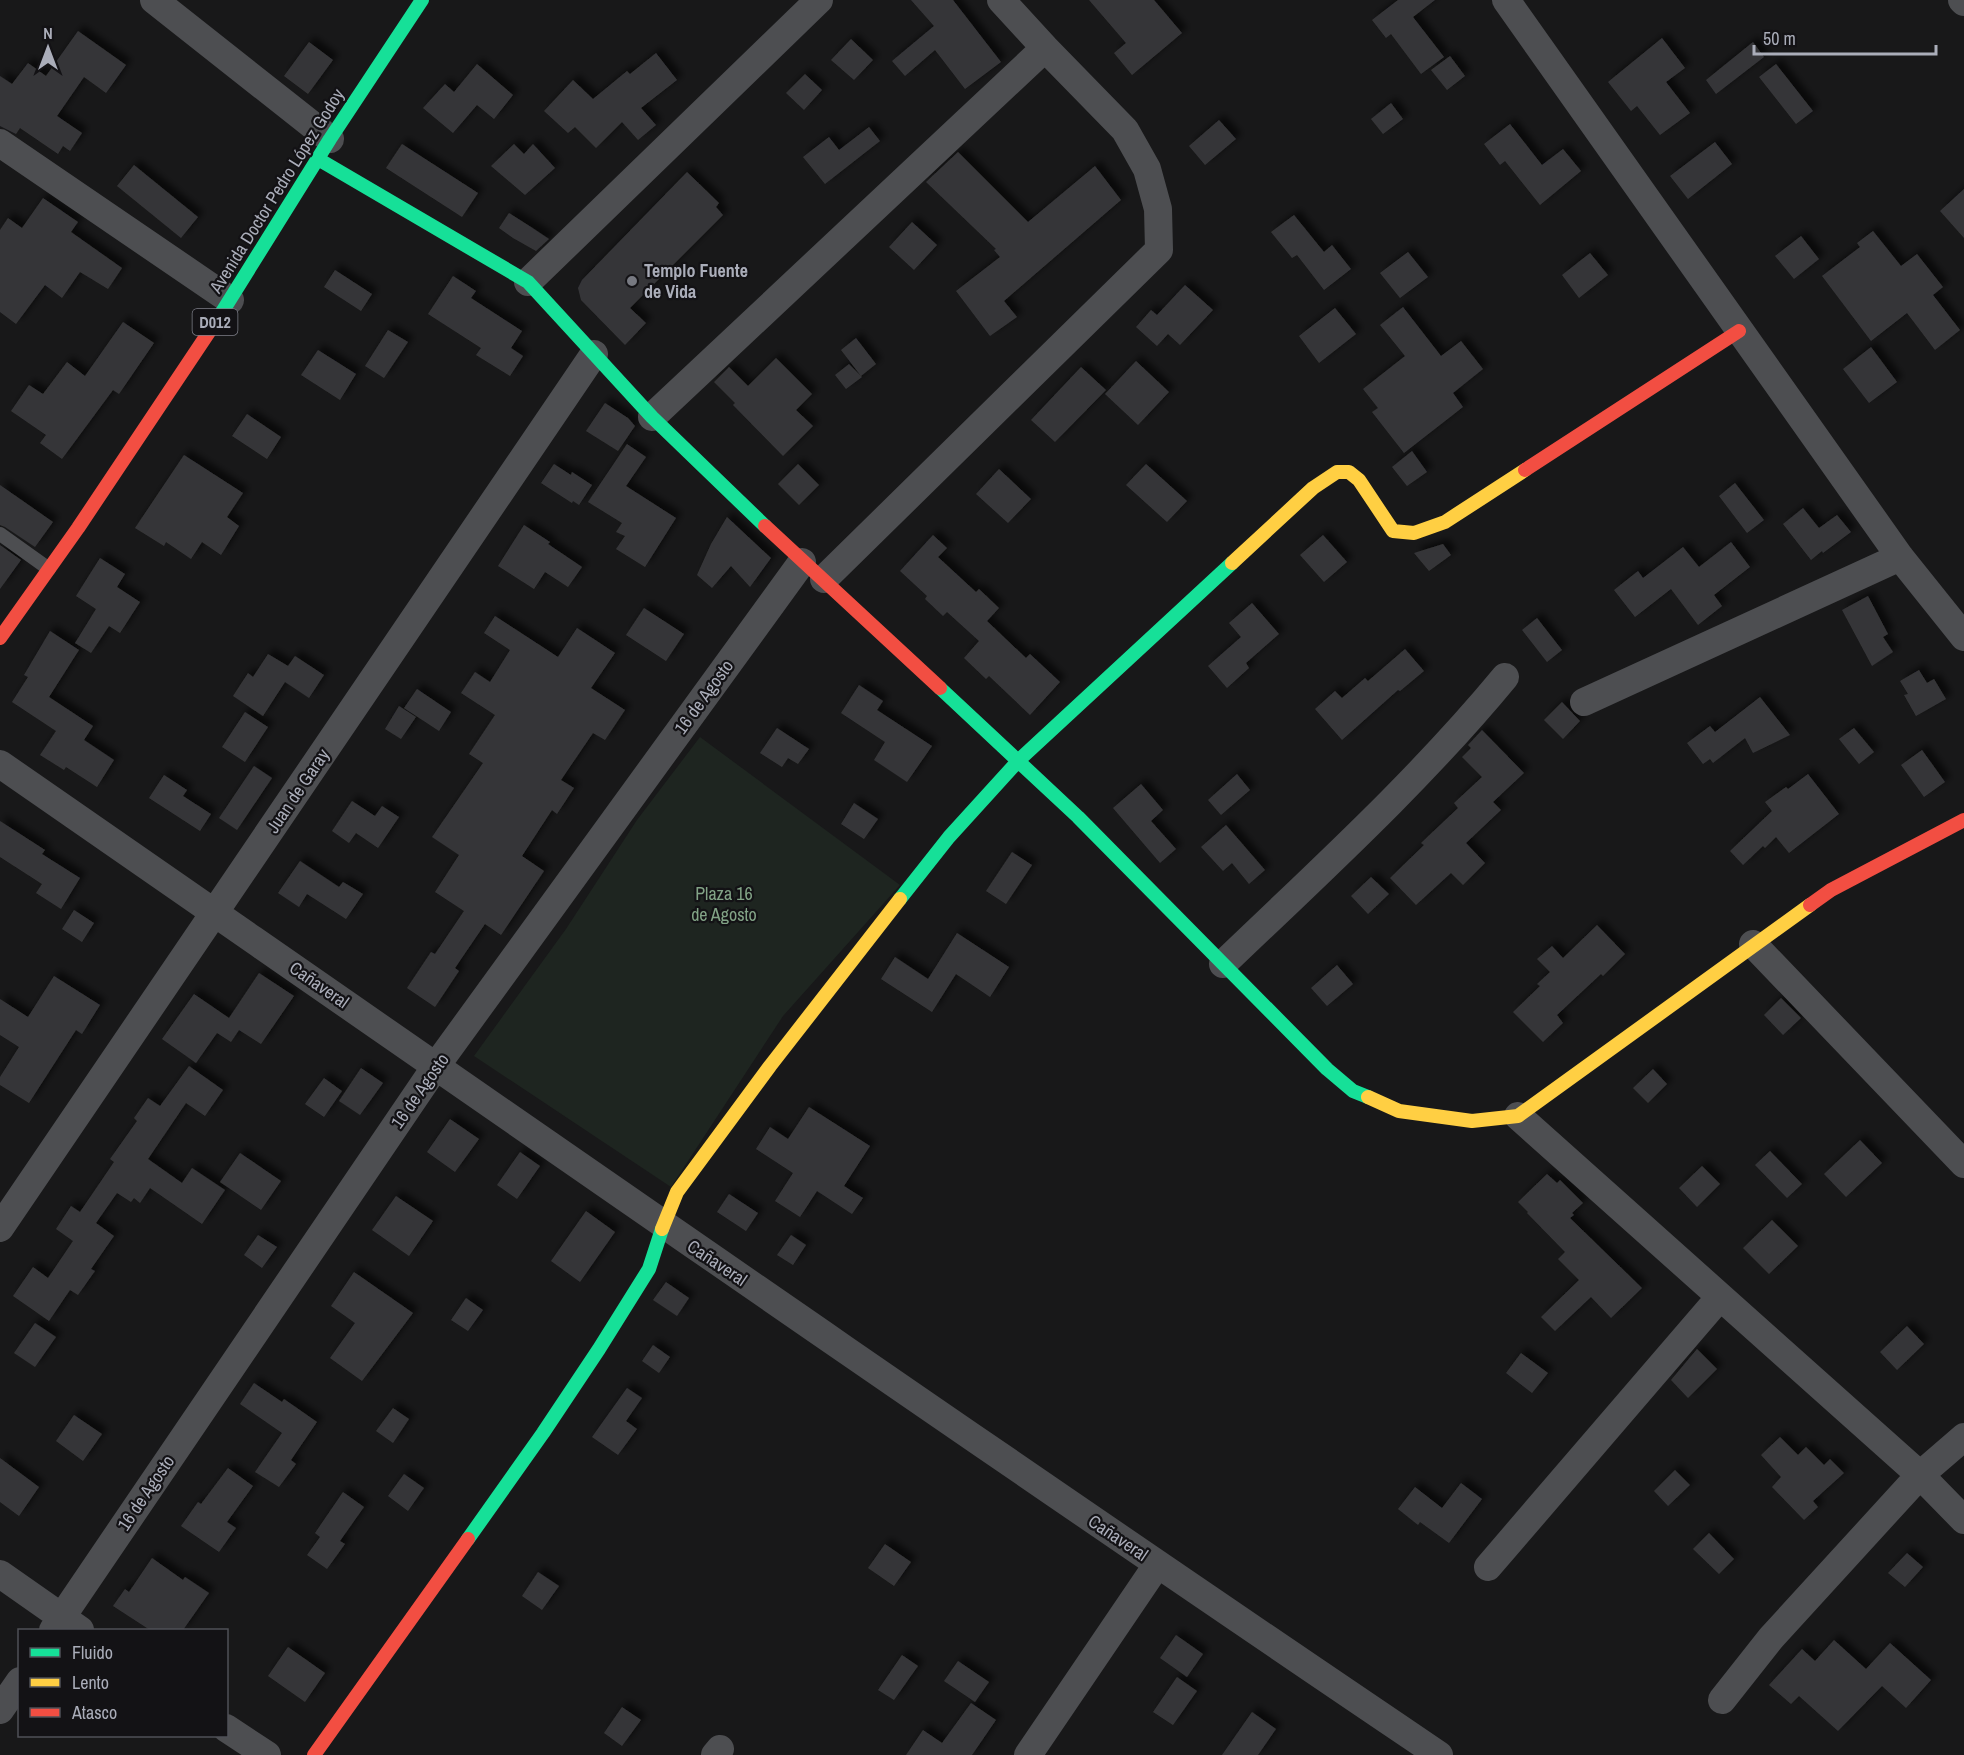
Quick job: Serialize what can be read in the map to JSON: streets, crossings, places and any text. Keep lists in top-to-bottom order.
{
  "streets": {
    "street": [
      "Avenida Doctor Pedro López Godoy",
      "D012",
      "16 de Agosto",
      "Juan de Garay",
      "Cañaveral"
    ]
  },
  "crossings": [
    ["16 de Agosto", "Cañaveral"],
    ["Juan de Garay", "Cañaveral"]
  ],
  "parks": ["Plaza 16 de Agosto"],
  "places": ["Templo Fuente de Vida"],
  "legend": ["Fluido", "Lento", "Atasco"],
  "scale_bar": "50 m",
  "north": "top"
}
